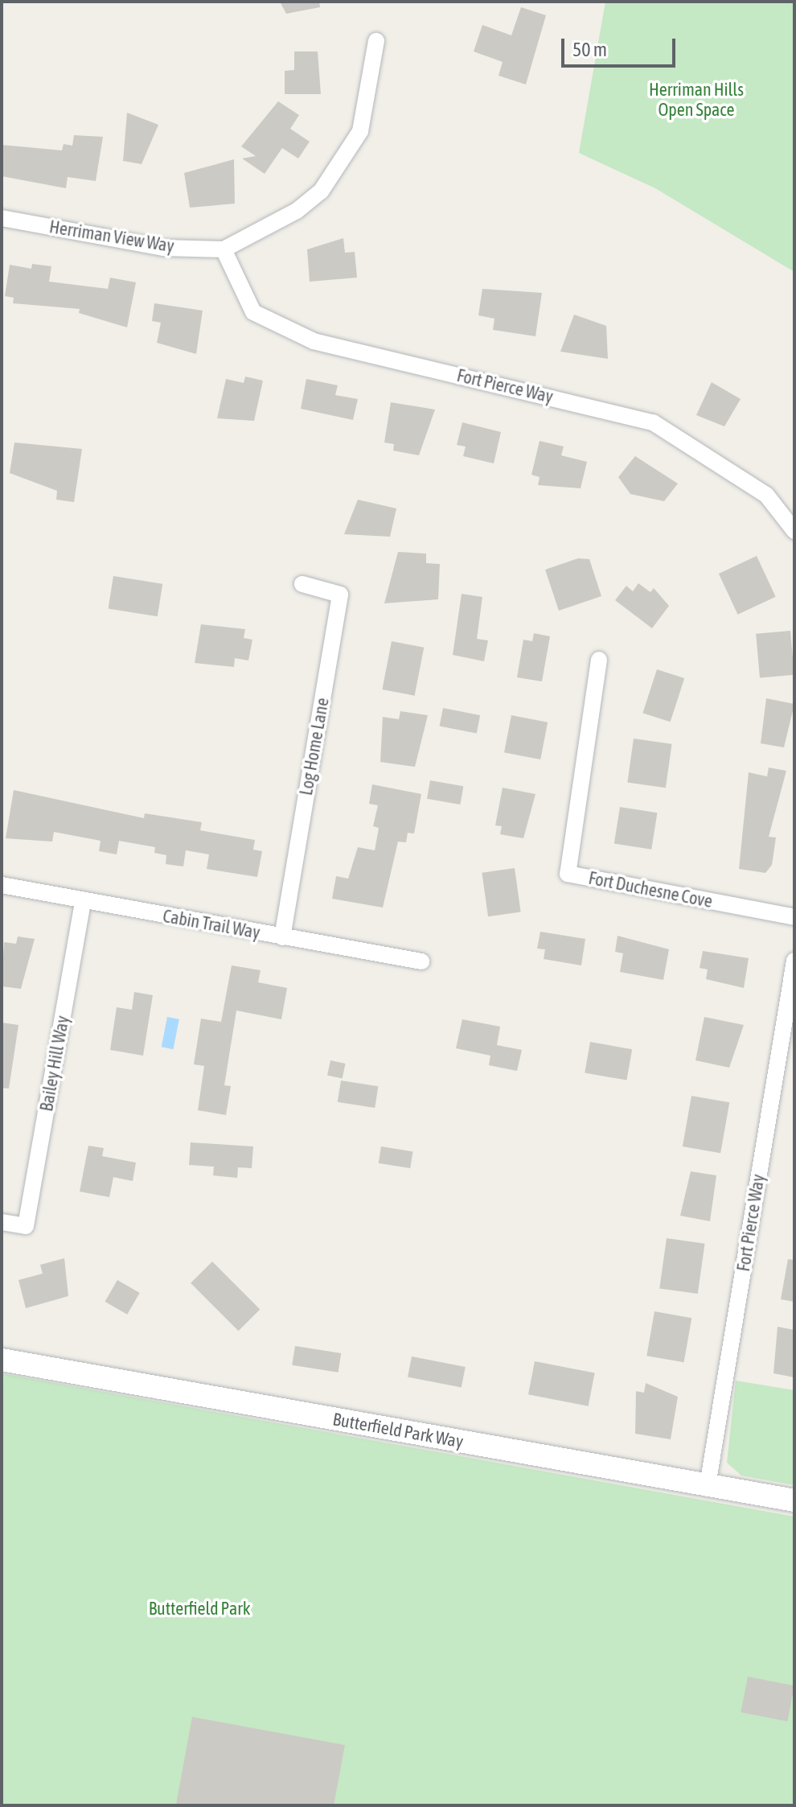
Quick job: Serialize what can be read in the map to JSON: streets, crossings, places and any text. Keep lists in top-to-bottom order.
{
  "streets": {
    "street": [
      "Herriman View Way",
      "Fort Pierce Way",
      "Log Home Lane",
      "Fort Duchesne Cove",
      "Cabin Trail Way",
      "Bailey Hill Way",
      "Butterfield Park Way"
    ]
  },
  "crossings": [
    ["Herriman View Way", "Fort Pierce Way"],
    ["Fort Pierce Way", "Butterfield Park Way"],
    ["Log Home Lane", "Cabin Trail Way"],
    ["Cabin Trail Way", "Bailey Hill Way"]
  ],
  "parks": ["Herriman Hills Open Space", "Butterfield Park"],
  "scale_bar": "50 m"
}
